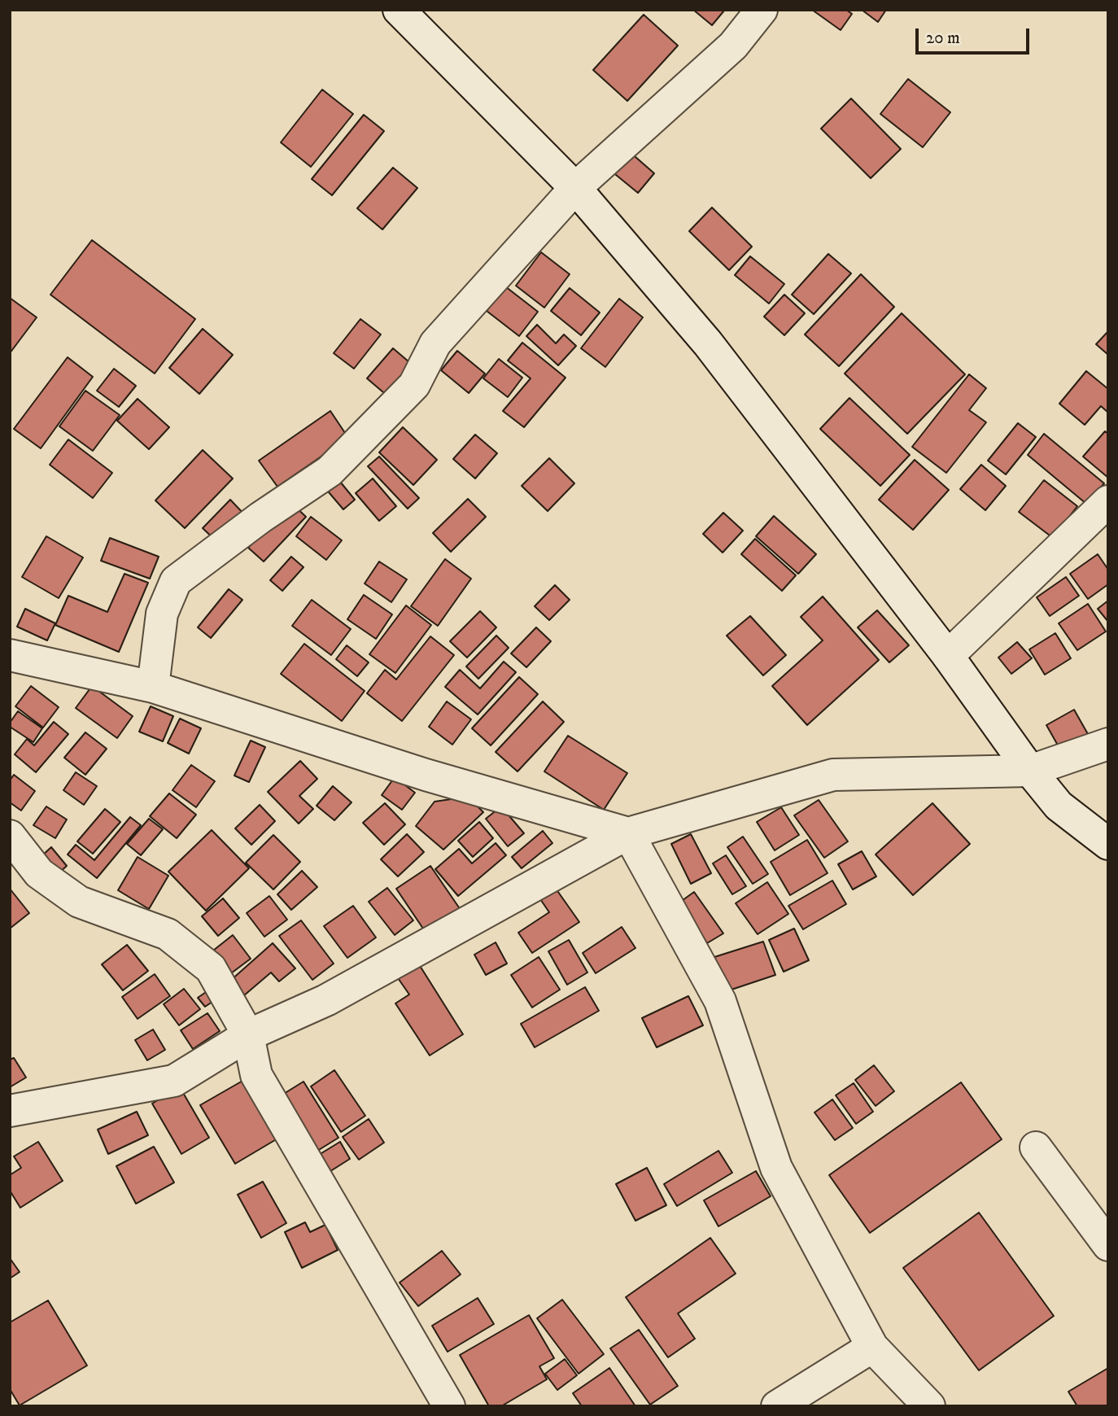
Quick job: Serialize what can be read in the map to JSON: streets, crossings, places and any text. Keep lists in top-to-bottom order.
{
  "scale_bar": "20 m"
}
